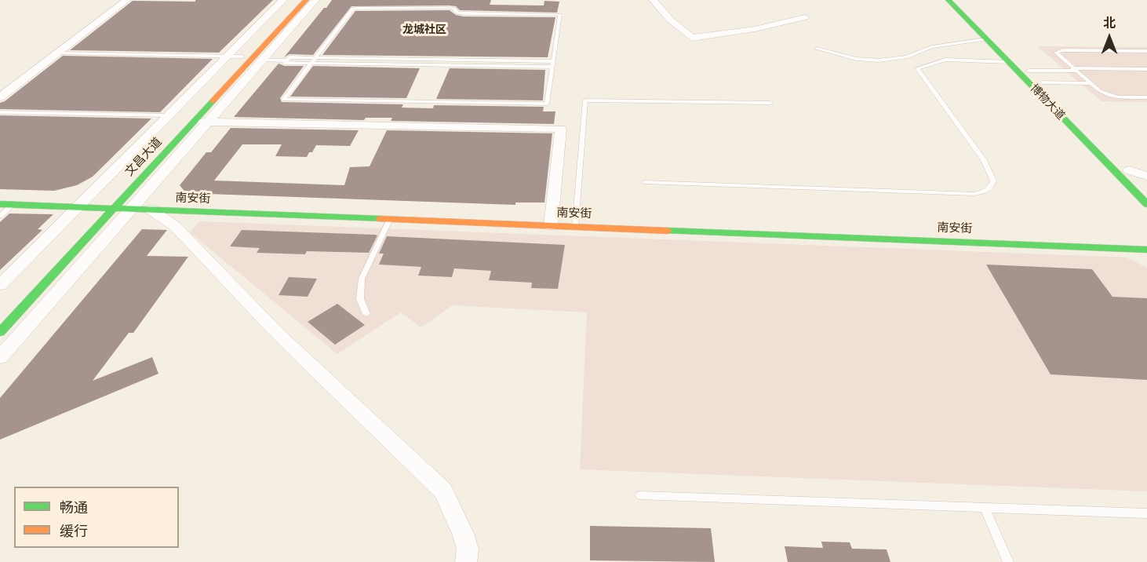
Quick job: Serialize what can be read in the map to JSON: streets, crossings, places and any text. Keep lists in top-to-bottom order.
{
  "streets": {
    "main road": ["博物大道", "文昌大道", "南安街"]
  },
  "crossings": [
    ["文昌大道", "南安街"]
  ],
  "districts": ["龙城社区"],
  "legend": ["畅通", "缓行"],
  "north": "top"
}
